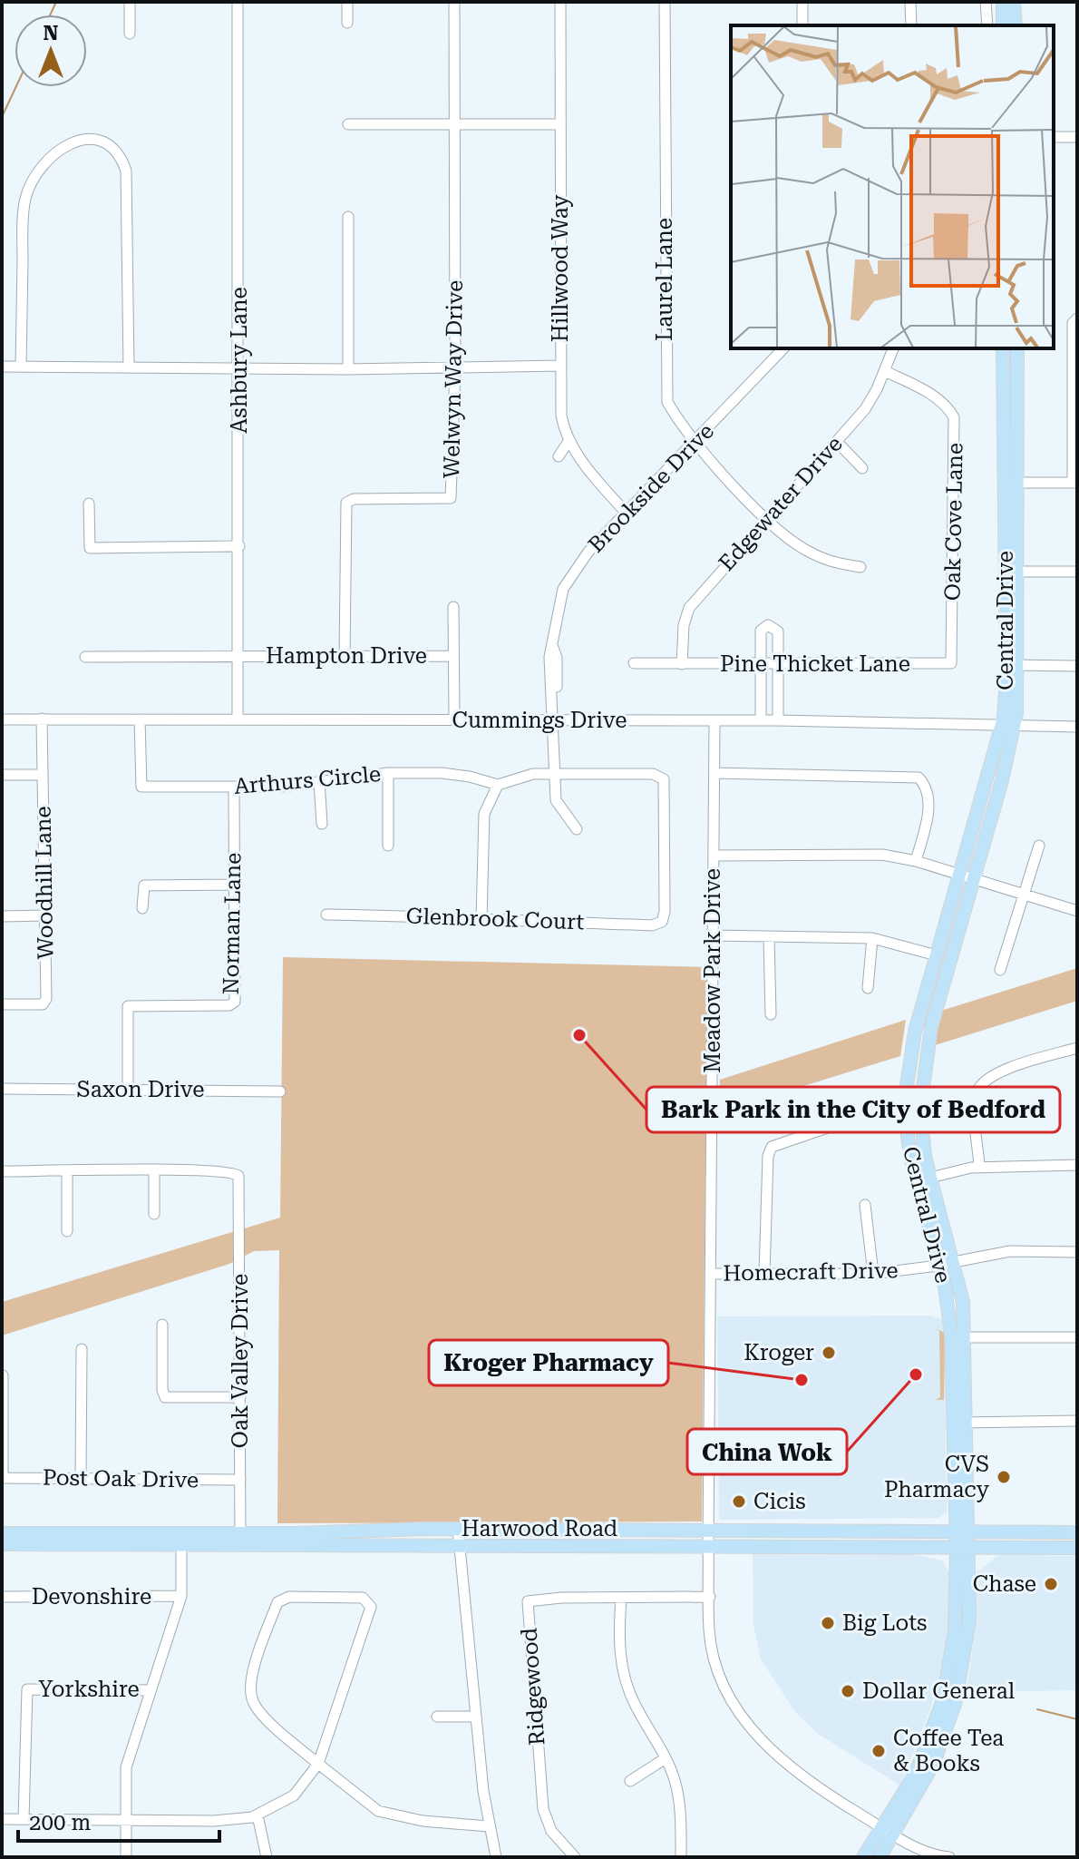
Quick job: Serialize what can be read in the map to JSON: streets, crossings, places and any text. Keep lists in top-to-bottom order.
{
  "streets": {
    "main road": ["Central Drive", "Harwood Road"],
    "street": [
      "Hillwood Way",
      "Laurel Lane",
      "Ashbury Lane",
      "Welwyn Way Drive",
      "Brookside Drive",
      "Edgewater Drive",
      "Oak Cove Lane",
      "Hampton Drive",
      "Pine Thicket Lane",
      "Cummings Drive",
      "Arthurs Circle",
      "Woodhill Lane",
      "Glenbrook Court",
      "Norman Lane",
      "Meadow Park Drive",
      "Saxon Drive",
      "Homecraft Drive",
      "Oak Valley Drive",
      "Post Oak Drive",
      "Devonshire",
      "Ridgewood",
      "Yorkshire"
    ]
  },
  "crossings": [
    ["Hillwood Way", "Brookside Drive"],
    ["Laurel Lane", "Brookside Drive"],
    ["Laurel Lane", "Edgewater Drive"],
    ["Ashbury Lane", "Hampton Drive"],
    ["Ashbury Lane", "Cummings Drive"],
    ["Welwyn Way Drive", "Hampton Drive"],
    ["Brookside Drive", "Cummings Drive"],
    ["Brookside Drive", "Glenbrook Court"],
    ["Edgewater Drive", "Oak Cove Lane"],
    ["Edgewater Drive", "Pine Thicket Lane"],
    ["Oak Cove Lane", "Pine Thicket Lane"],
    ["Central Drive", "Cummings Drive"],
    ["Central Drive", "Meadow Park Drive"],
    ["Central Drive", "Homecraft Drive"],
    ["Central Drive", "Harwood Road"],
    ["Cummings Drive", "Arthurs Circle"],
    ["Cummings Drive", "Woodhill Lane"],
    ["Cummings Drive", "Meadow Park Drive"],
    ["Arthurs Circle", "Norman Lane"],
    ["Norman Lane", "Saxon Drive"],
    ["Meadow Park Drive", "Homecraft Drive"],
    ["Meadow Park Drive", "Harwood Road"],
    ["Meadow Park Drive", "Ridgewood"],
    ["Oak Valley Drive", "Post Oak Drive"],
    ["Oak Valley Drive", "Harwood Road"]
  ],
  "places": [
    "Bark Park in the City of Bedford",
    "Kroger",
    "China Wok",
    "Kroger Pharmacy",
    "CVS Pharmacy",
    "Cicis",
    "Chase",
    "Big Lots",
    "Dollar General",
    "Coffee Tea & Books"
  ],
  "scale_bar": "200 m",
  "north": "top"
}
